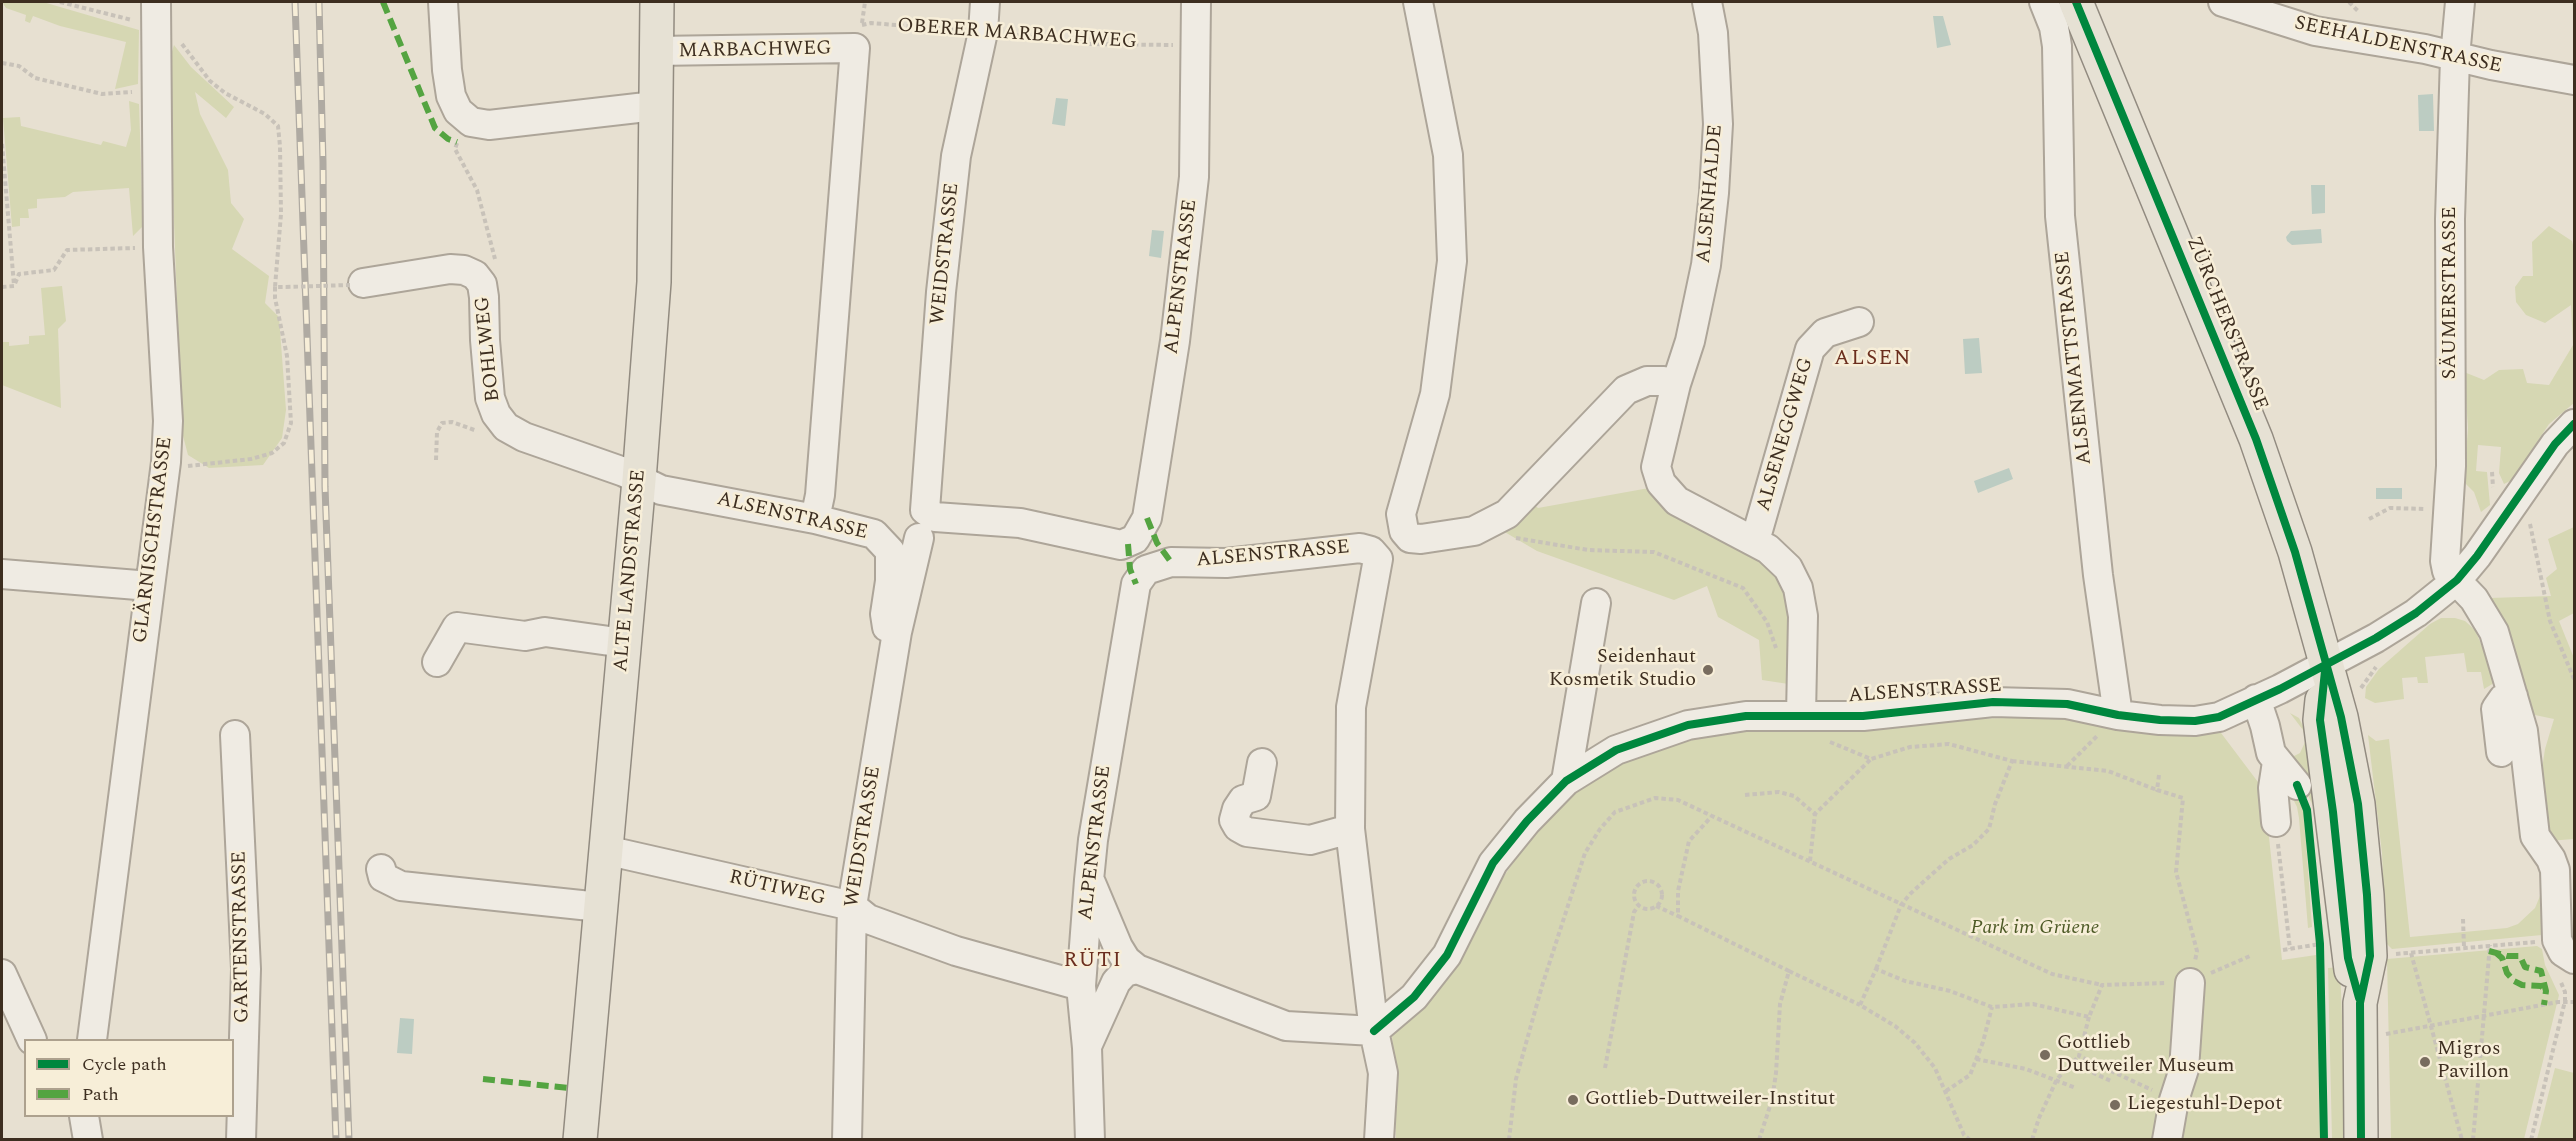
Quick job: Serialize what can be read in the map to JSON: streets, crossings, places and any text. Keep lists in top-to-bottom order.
{
  "streets": {
    "main road": ["ZÜRCHERSTRASSE", "ALTE LANDSTRASSE"],
    "street": [
      "SEEHALDENSTRASSE",
      "MARBACHWEG",
      "ALSENHALDE",
      "WEIDSTRASSE",
      "ALPENSTRASSE",
      "SÄUMERSTRASSE",
      "BOHLWEG",
      "ALSENMATTSTRASSE",
      "ALSENEGGWEG",
      "ALSENSTRASSE",
      "GLÄRNISCHSTRASSE",
      "RÜTIWEG",
      "GARTENSTRASSE"
    ],
    "path": ["OBERER MARBACHWEG"]
  },
  "crossings": [
    ["OBERER MARBACHWEG", "MARBACHWEG"],
    ["OBERER MARBACHWEG", "WEIDSTRASSE"],
    ["OBERER MARBACHWEG", "ALPENSTRASSE"],
    ["SEEHALDENSTRASSE", "SÄUMERSTRASSE"],
    ["MARBACHWEG", "ALTE LANDSTRASSE"],
    ["WEIDSTRASSE", "ALPENSTRASSE"],
    ["WEIDSTRASSE", "ALSENSTRASSE"],
    ["WEIDSTRASSE", "RÜTIWEG"],
    ["ALPENSTRASSE", "ALSENSTRASSE"],
    ["ALPENSTRASSE", "RÜTIWEG"],
    ["SÄUMERSTRASSE", "ALSENSTRASSE"],
    ["ZÜRCHERSTRASSE", "ALSENSTRASSE"],
    ["BOHLWEG", "ALSENSTRASSE"],
    ["BOHLWEG", "ALTE LANDSTRASSE"],
    ["ALSENMATTSTRASSE", "ALSENSTRASSE"],
    ["ALSENSTRASSE", "ALTE LANDSTRASSE"],
    ["ALTE LANDSTRASSE", "RÜTIWEG"]
  ],
  "districts": ["ALSEN", "RÜTI"],
  "parks": ["Park im Grüene"],
  "places": [
    "Seidenhaut Kosmetik Studio",
    "Gottlieb Duttweiler Museum",
    "Migros Pavillon",
    "Gottlieb-Duttweiler-Institut",
    "Liegestuhl-Depot"
  ],
  "legend": ["Cycle path", "Path"]
}
